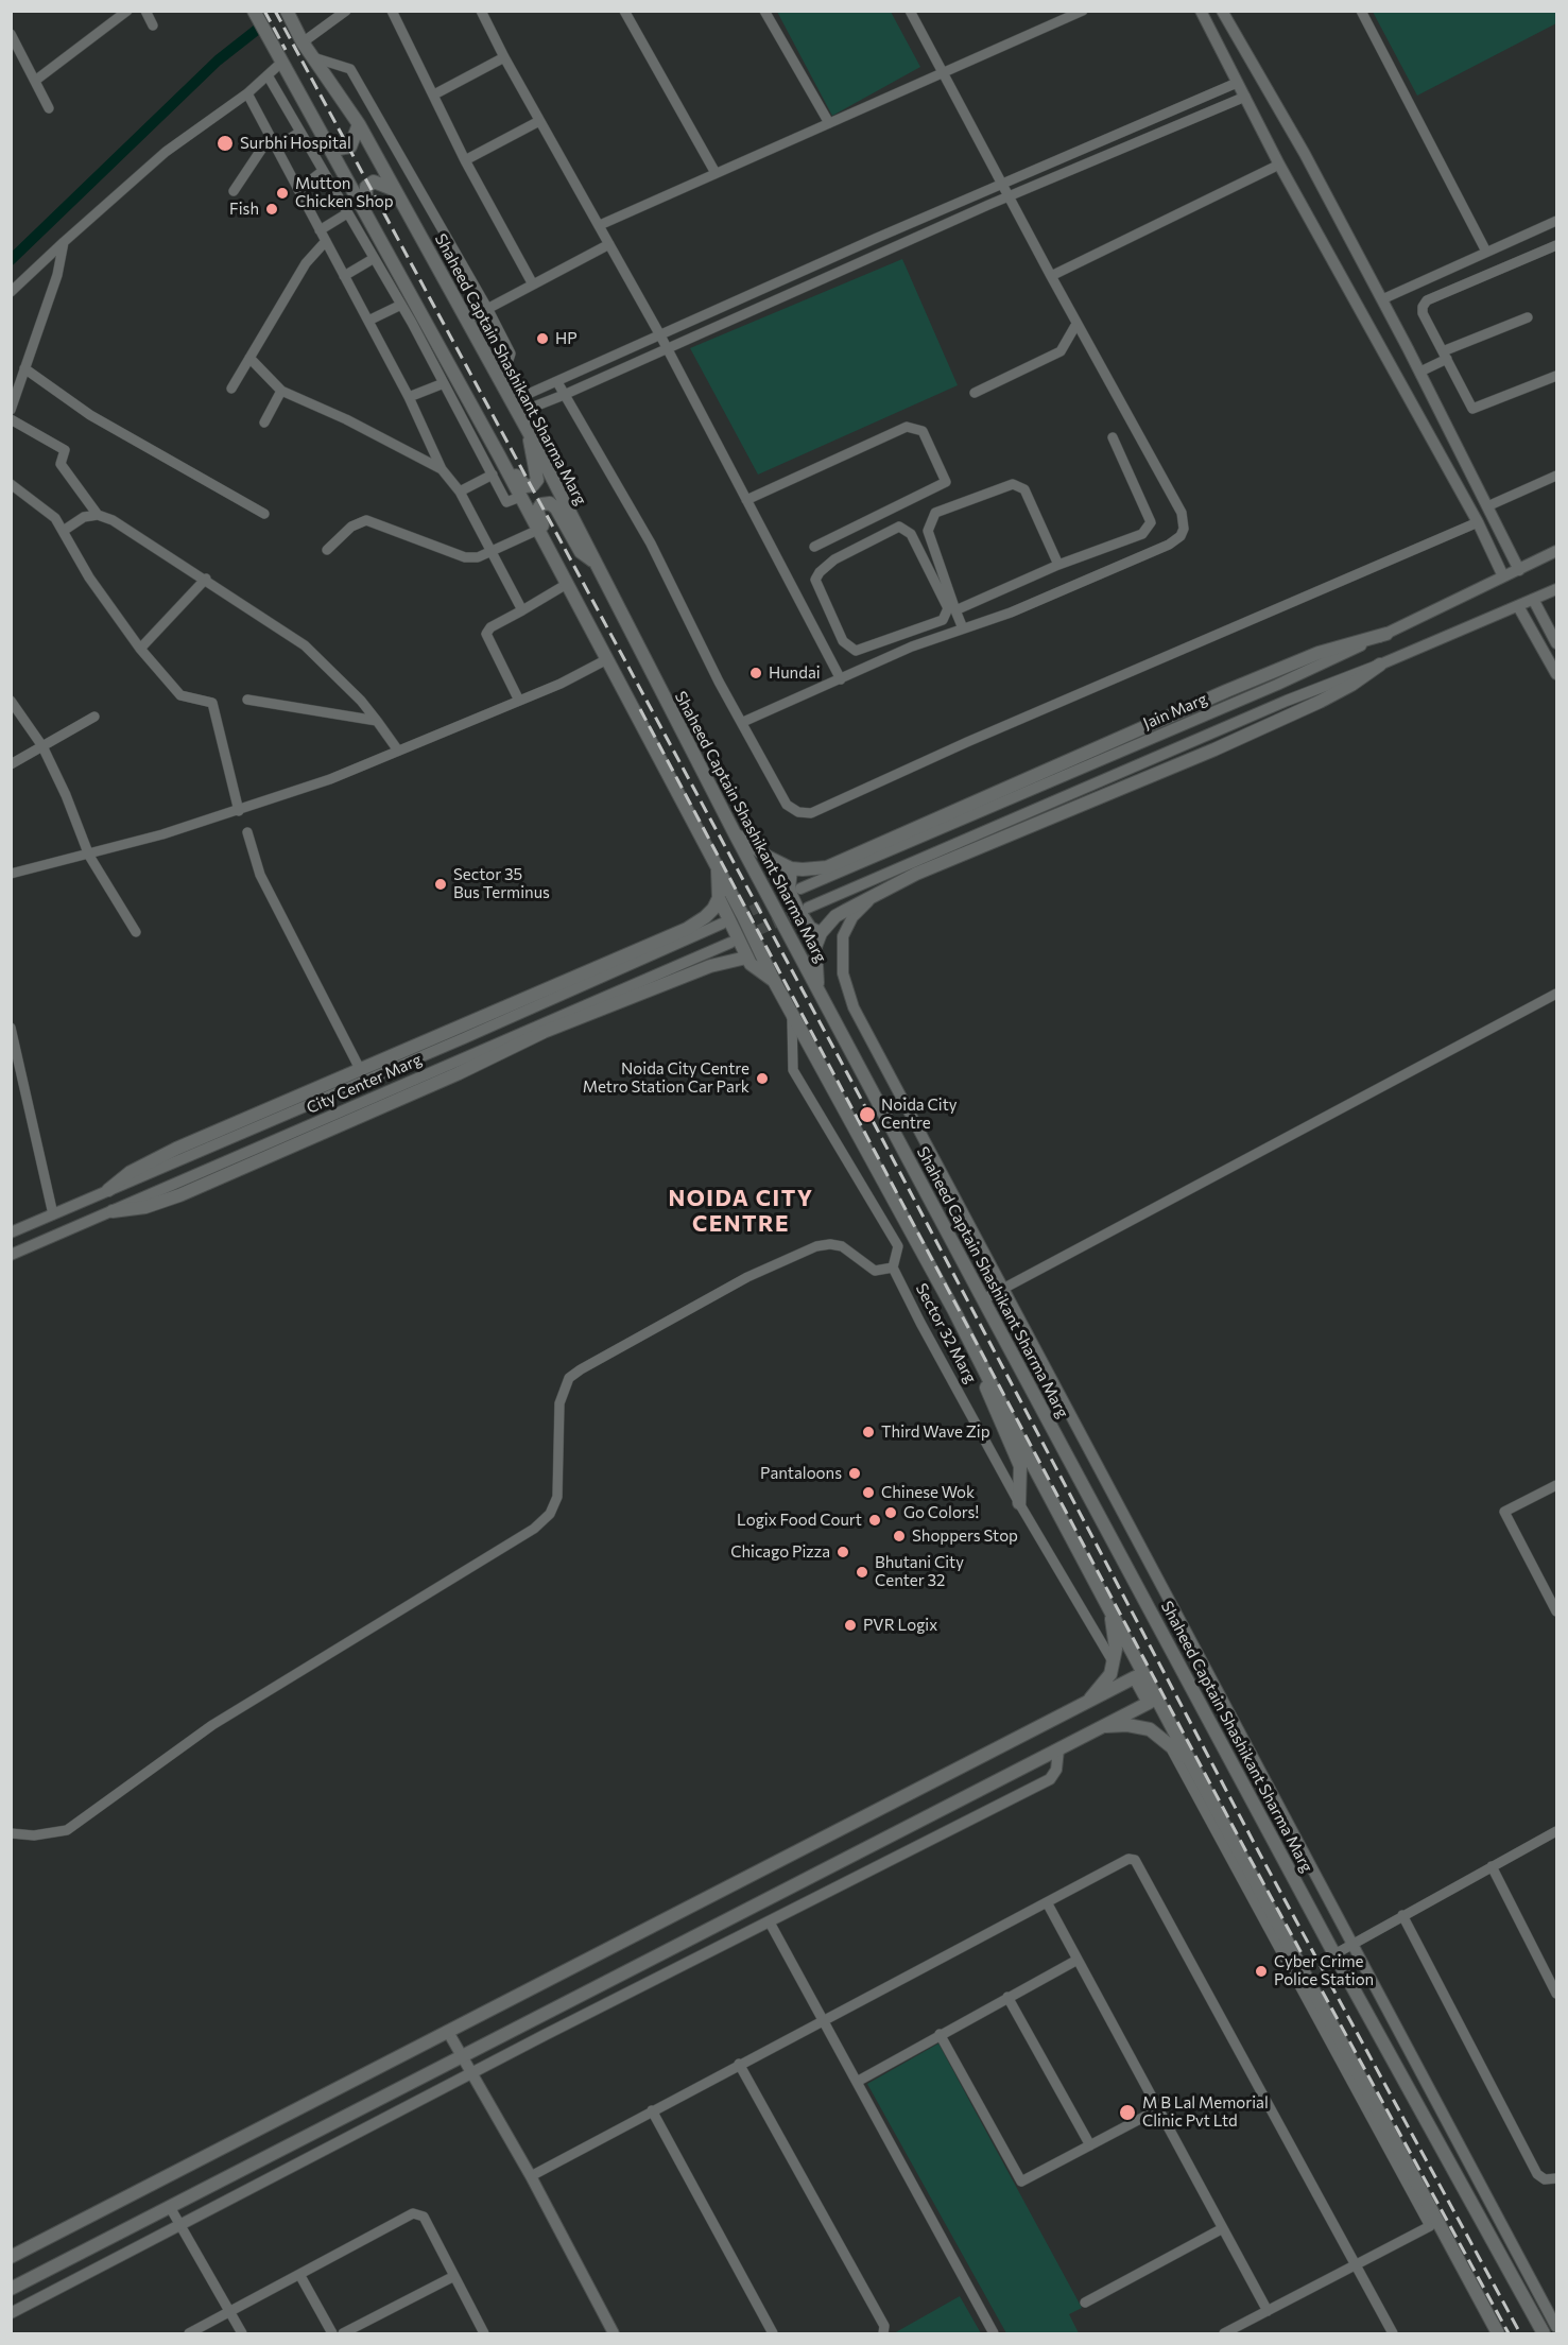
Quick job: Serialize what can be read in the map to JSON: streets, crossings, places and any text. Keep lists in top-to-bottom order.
{
  "streets": {
    "main road": ["Shaheed Captain Shashikant Sharma Marg"],
    "street": ["Jain Marg", "City Center Marg", "Sector 32 Marg"]
  },
  "districts": ["NOIDA CITY CENTRE"],
  "places": [
    "Surbhi Hospital",
    "Mutton Chicken Shop",
    "Fish",
    "HP",
    "Hundai",
    "Sector 35 Bus Terminus",
    "Noida City Centre Metro Station Car Park",
    "Noida City Centre",
    "Third Wave Zip",
    "Pantaloons",
    "Chinese Wok",
    "Go Colors!",
    "Logix Food Court",
    "Shoppers Stop",
    "Chicago Pizza",
    "Bhutani City Center 32",
    "PVR Logix",
    "Cyber Crime Police Station",
    "M B Lal Memorial Clinic Pvt Ltd"
  ]
}
